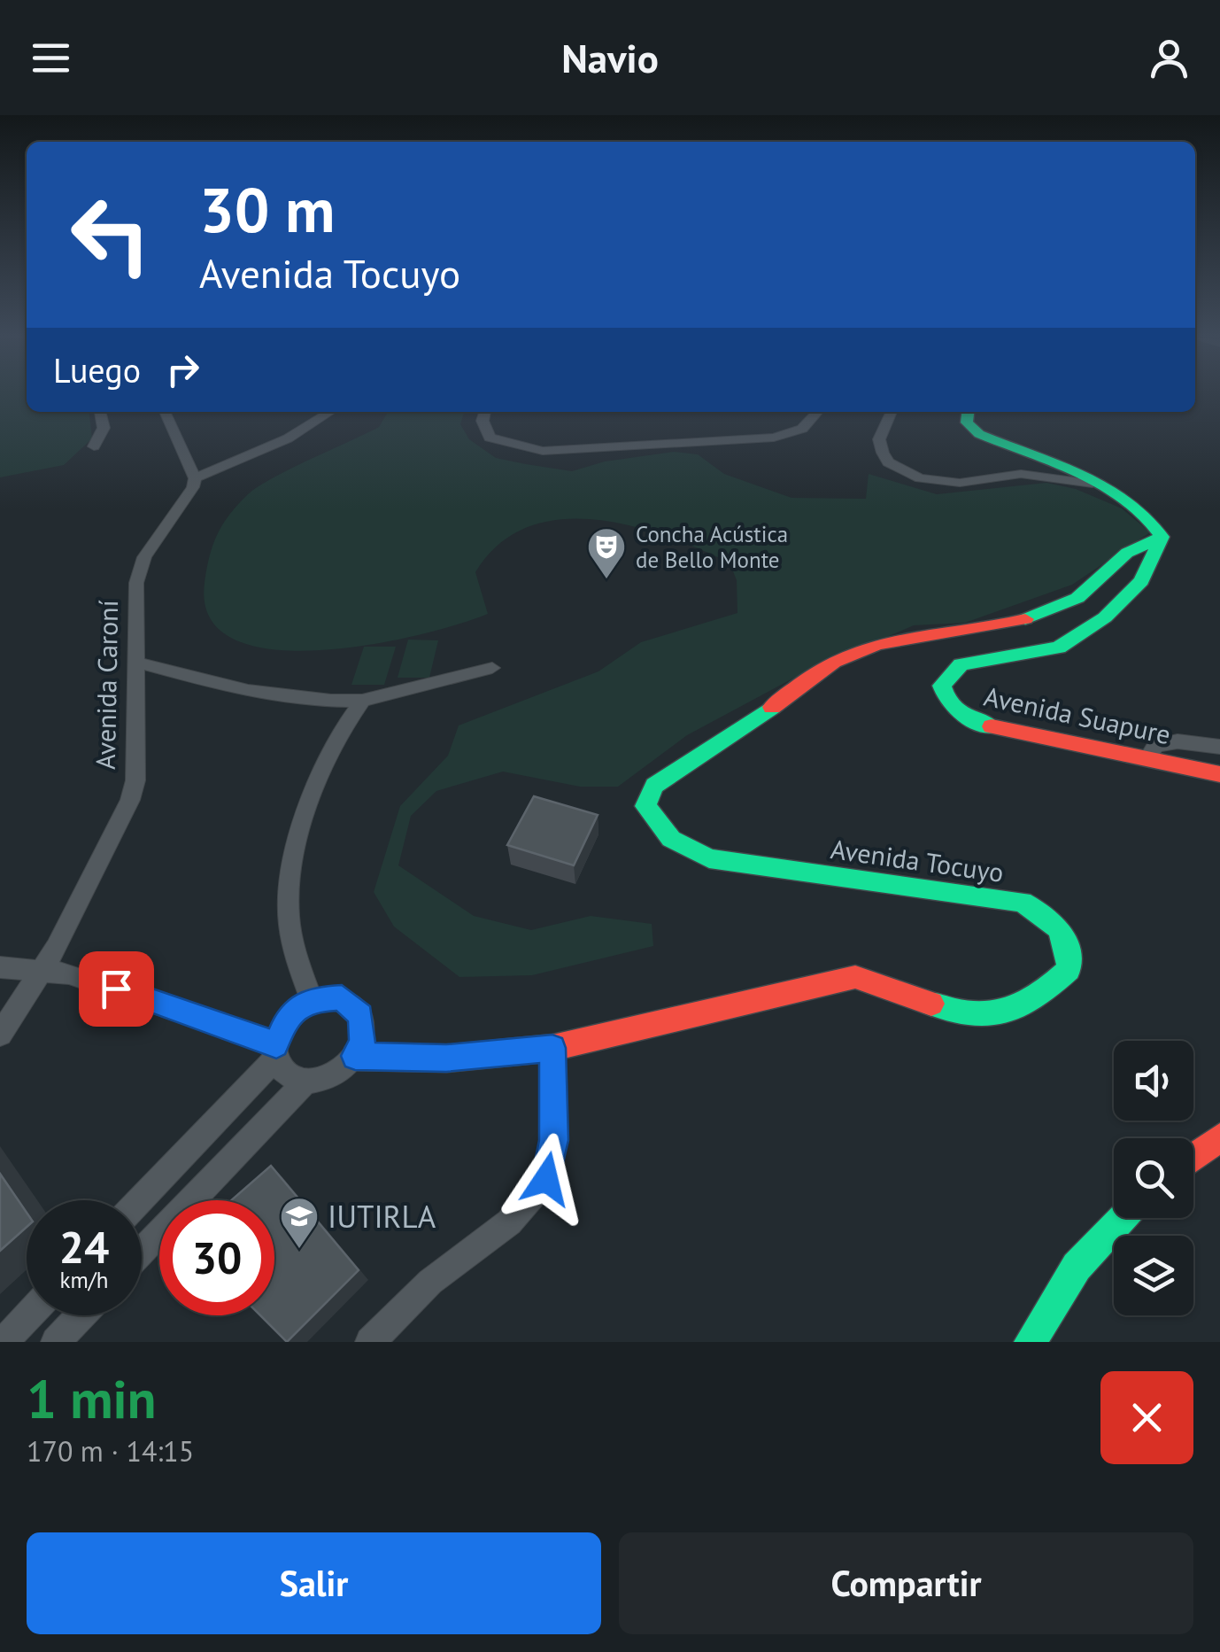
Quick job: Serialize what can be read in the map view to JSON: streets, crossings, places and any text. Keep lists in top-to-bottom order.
{
  "streets": {
    "street": ["Avenida Caroní", "Avenida Suapure", "Avenida Tocuyo"]
  },
  "crossings": [
    ["Avenida Suapure", "Avenida Tocuyo"]
  ],
  "places": {
    "theatre": ["Concha Acústica de Bello Monte"],
    "school or university": ["IUTIRLA"]
  },
  "page": {
    "header": "Navio",
    "turn": ["30 m", "Avenida Tocuyo"],
    "then": "Luego",
    "speed": "24 km/h",
    "limit": "30",
    "heading": ["1 min", "170 m · 14:15"],
    "buttons": ["Salir", "Compartir"]
  }
}
